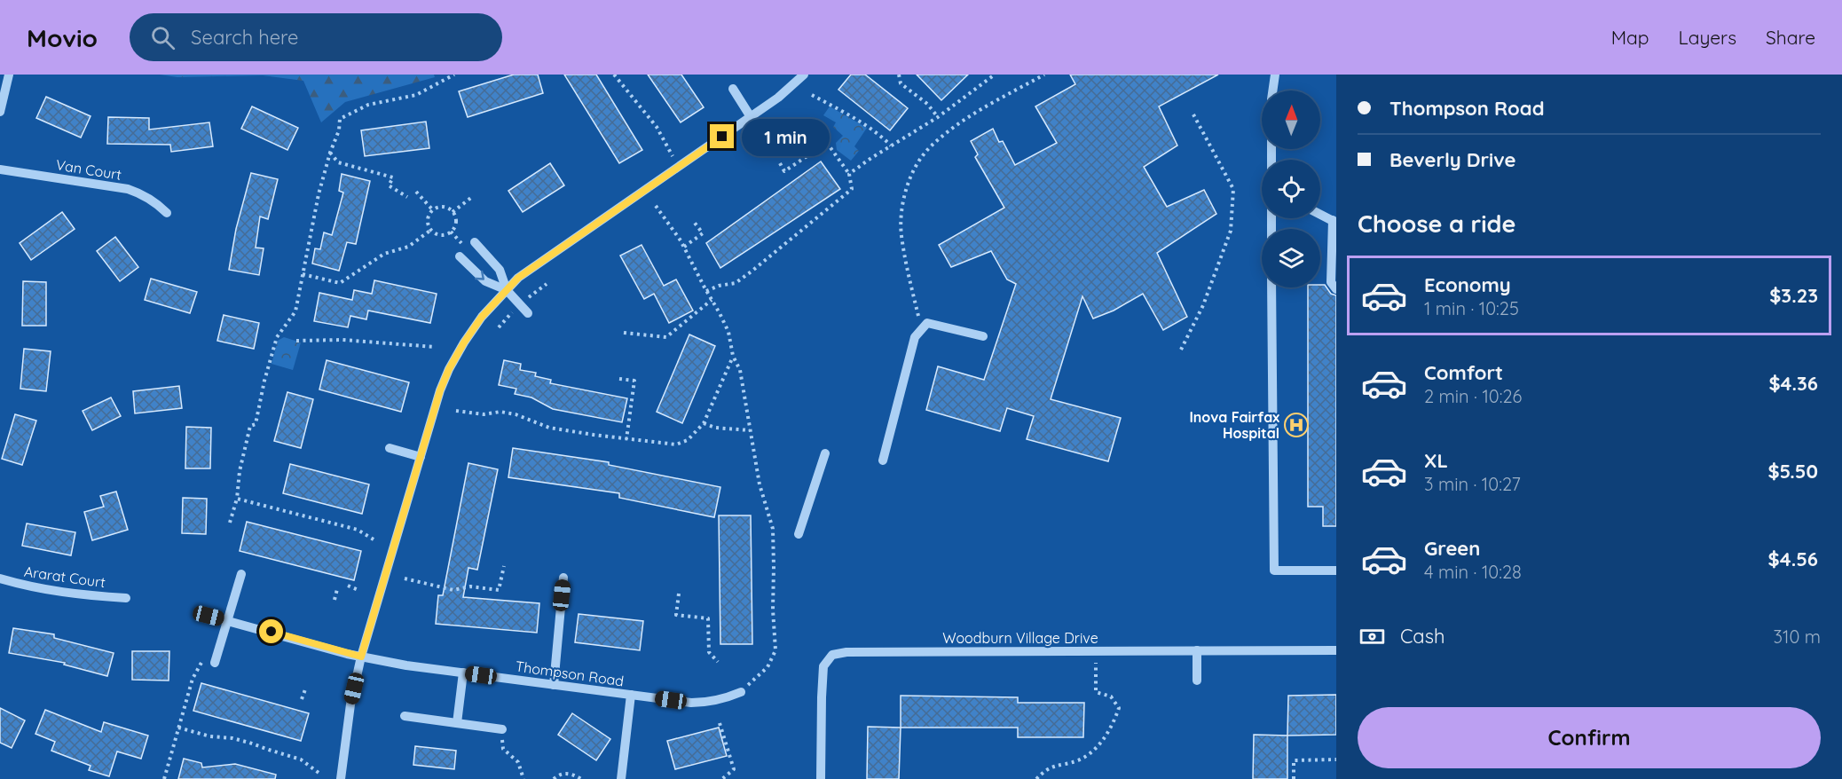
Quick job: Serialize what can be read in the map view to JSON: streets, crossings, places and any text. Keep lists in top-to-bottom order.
{
  "streets": {
    "street": [
      "Van Court",
      "Ararat Court",
      "Woodburn Village Drive",
      "Thompson Road"
    ]
  },
  "places": {
    "hospital": ["Inova Fairfax Hospital"]
  },
  "north": "top",
  "page": {
    "header": "Movio",
    "search": "Search here",
    "nav": ["Map", "Layers", "Share"],
    "banner": ["Thompson Road", "Beverly Drive"],
    "bubble": "1 min",
    "heading": "Choose a ride",
    "list": [
      {
        "name": "Economy",
        "note": "1 min · 10:25",
        "value": "$3.23"
      },
      {
        "name": "Comfort",
        "note": "2 min · 10:26",
        "value": "$4.36"
      },
      {
        "name": "XL",
        "note": "3 min · 10:27",
        "value": "$5.50"
      },
      {
        "name": "Green",
        "note": "4 min · 10:28",
        "value": "$4.56"
      }
    ],
    "pay": ["Cash", "310 m"],
    "buttons": "Confirm"
  }
}
